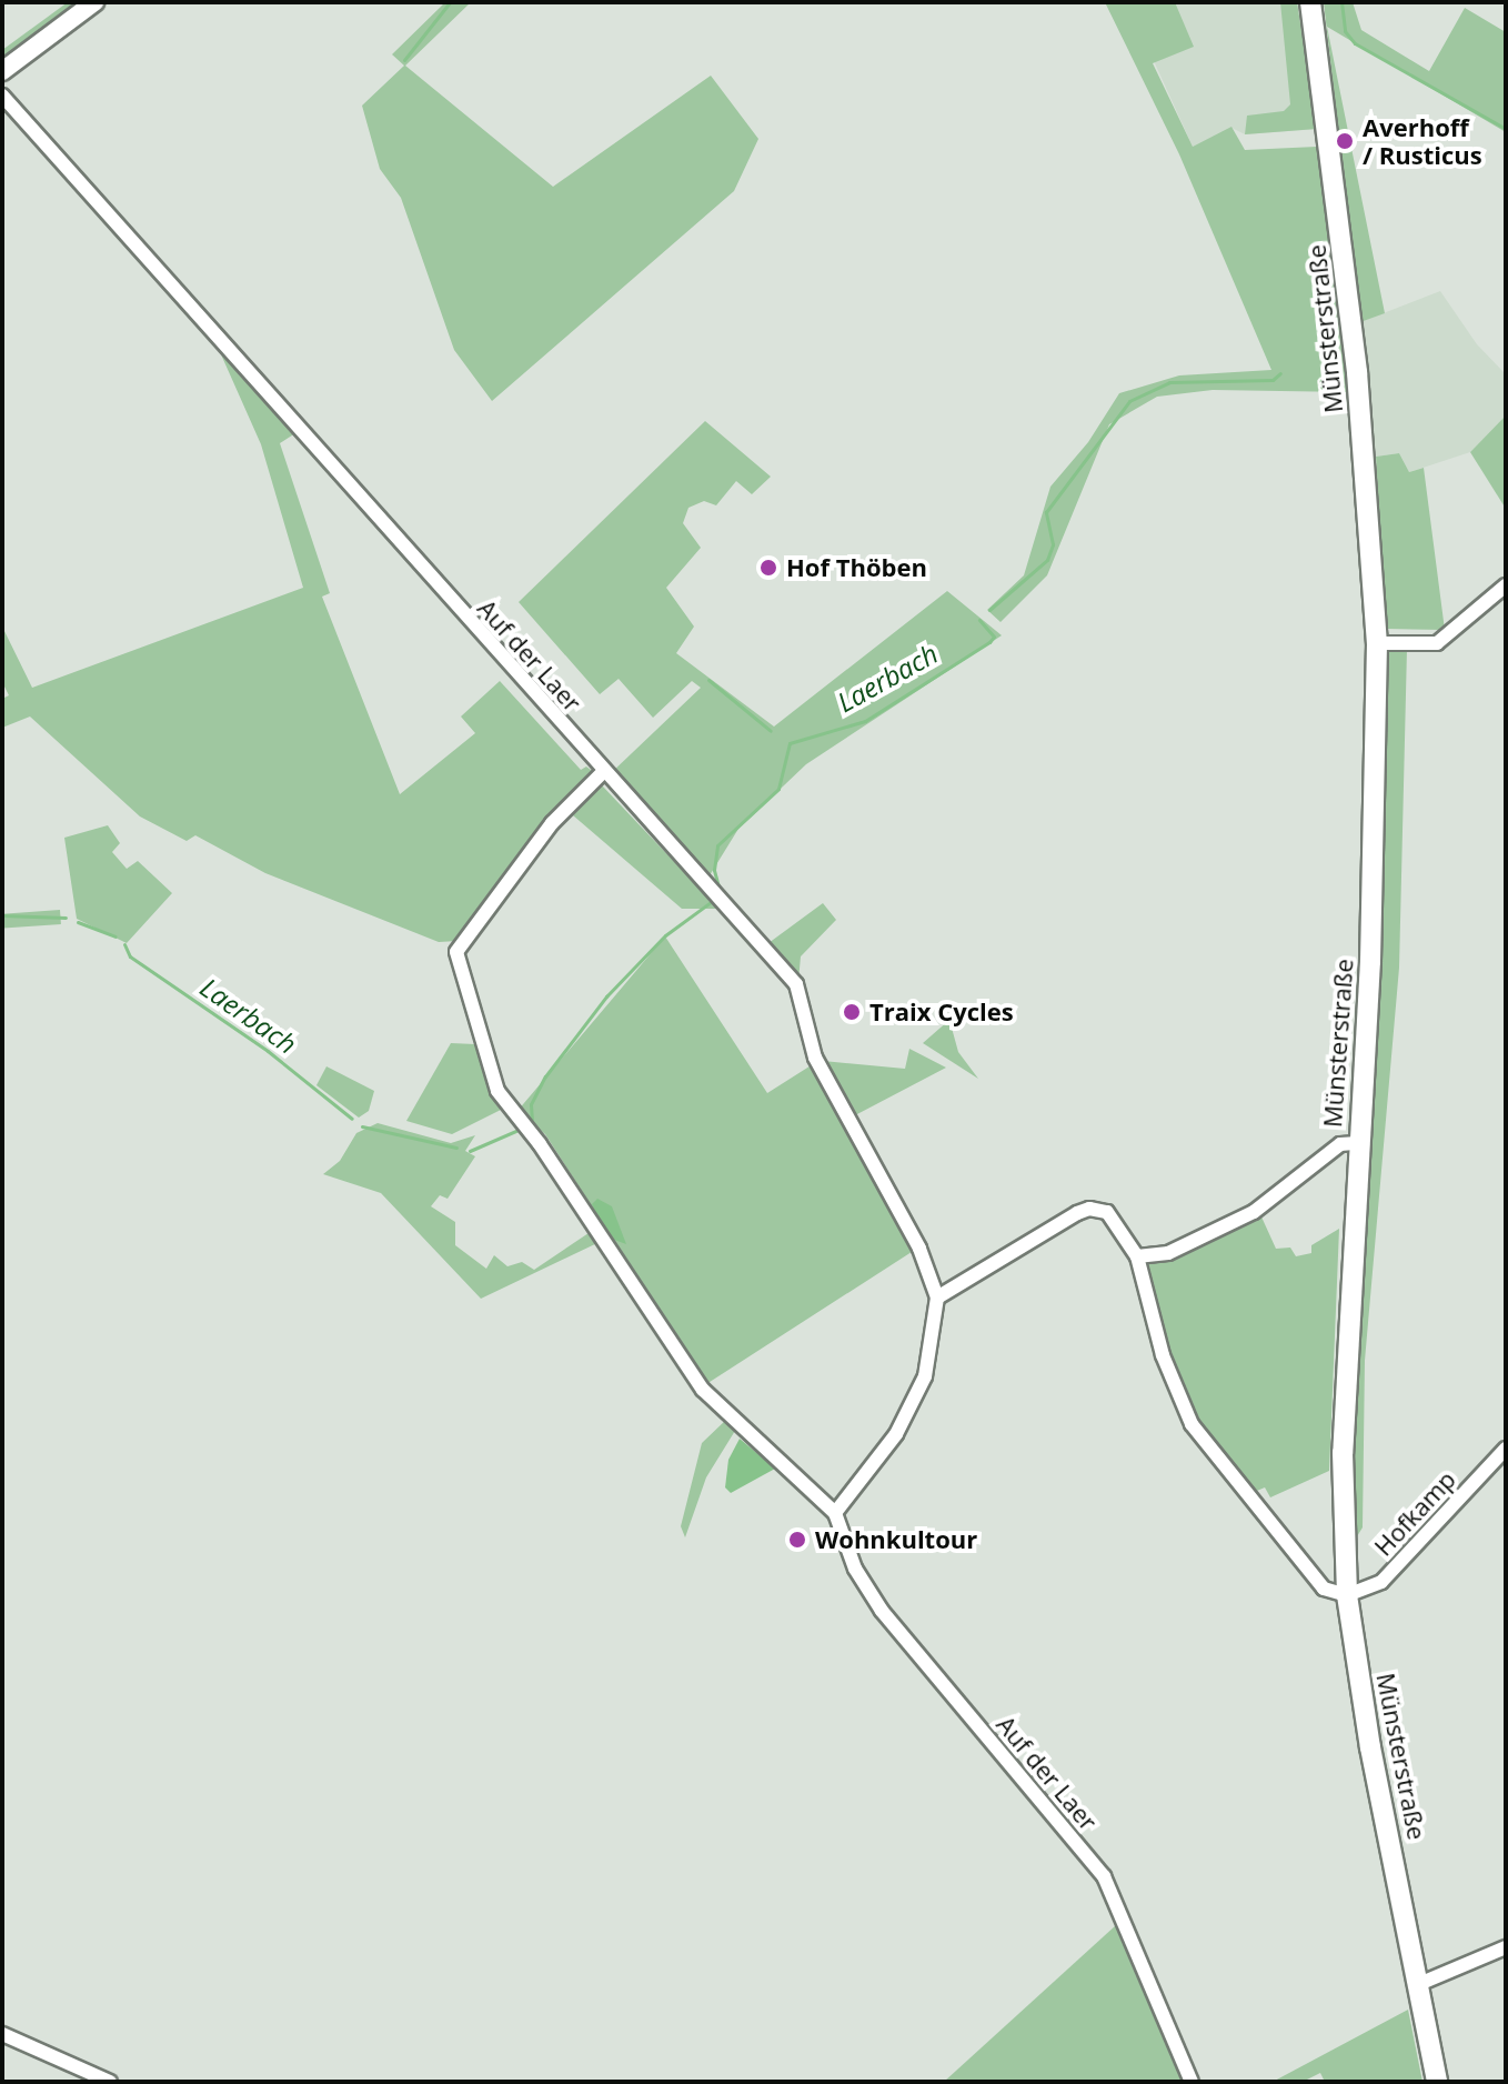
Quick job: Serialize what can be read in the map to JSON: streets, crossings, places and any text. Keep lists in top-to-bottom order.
{
  "streets": {
    "main road": ["Münsterstraße"],
    "street": ["Auf der Laer", "Hofkamp"]
  },
  "crossings": [
    ["Münsterstraße", "Hofkamp"]
  ],
  "water": ["Laerbach"],
  "places": [
    "Averhoff / Rusticus",
    "Hof Thöben",
    "Traix Cycles",
    "Wohnkultour"
  ]
}
